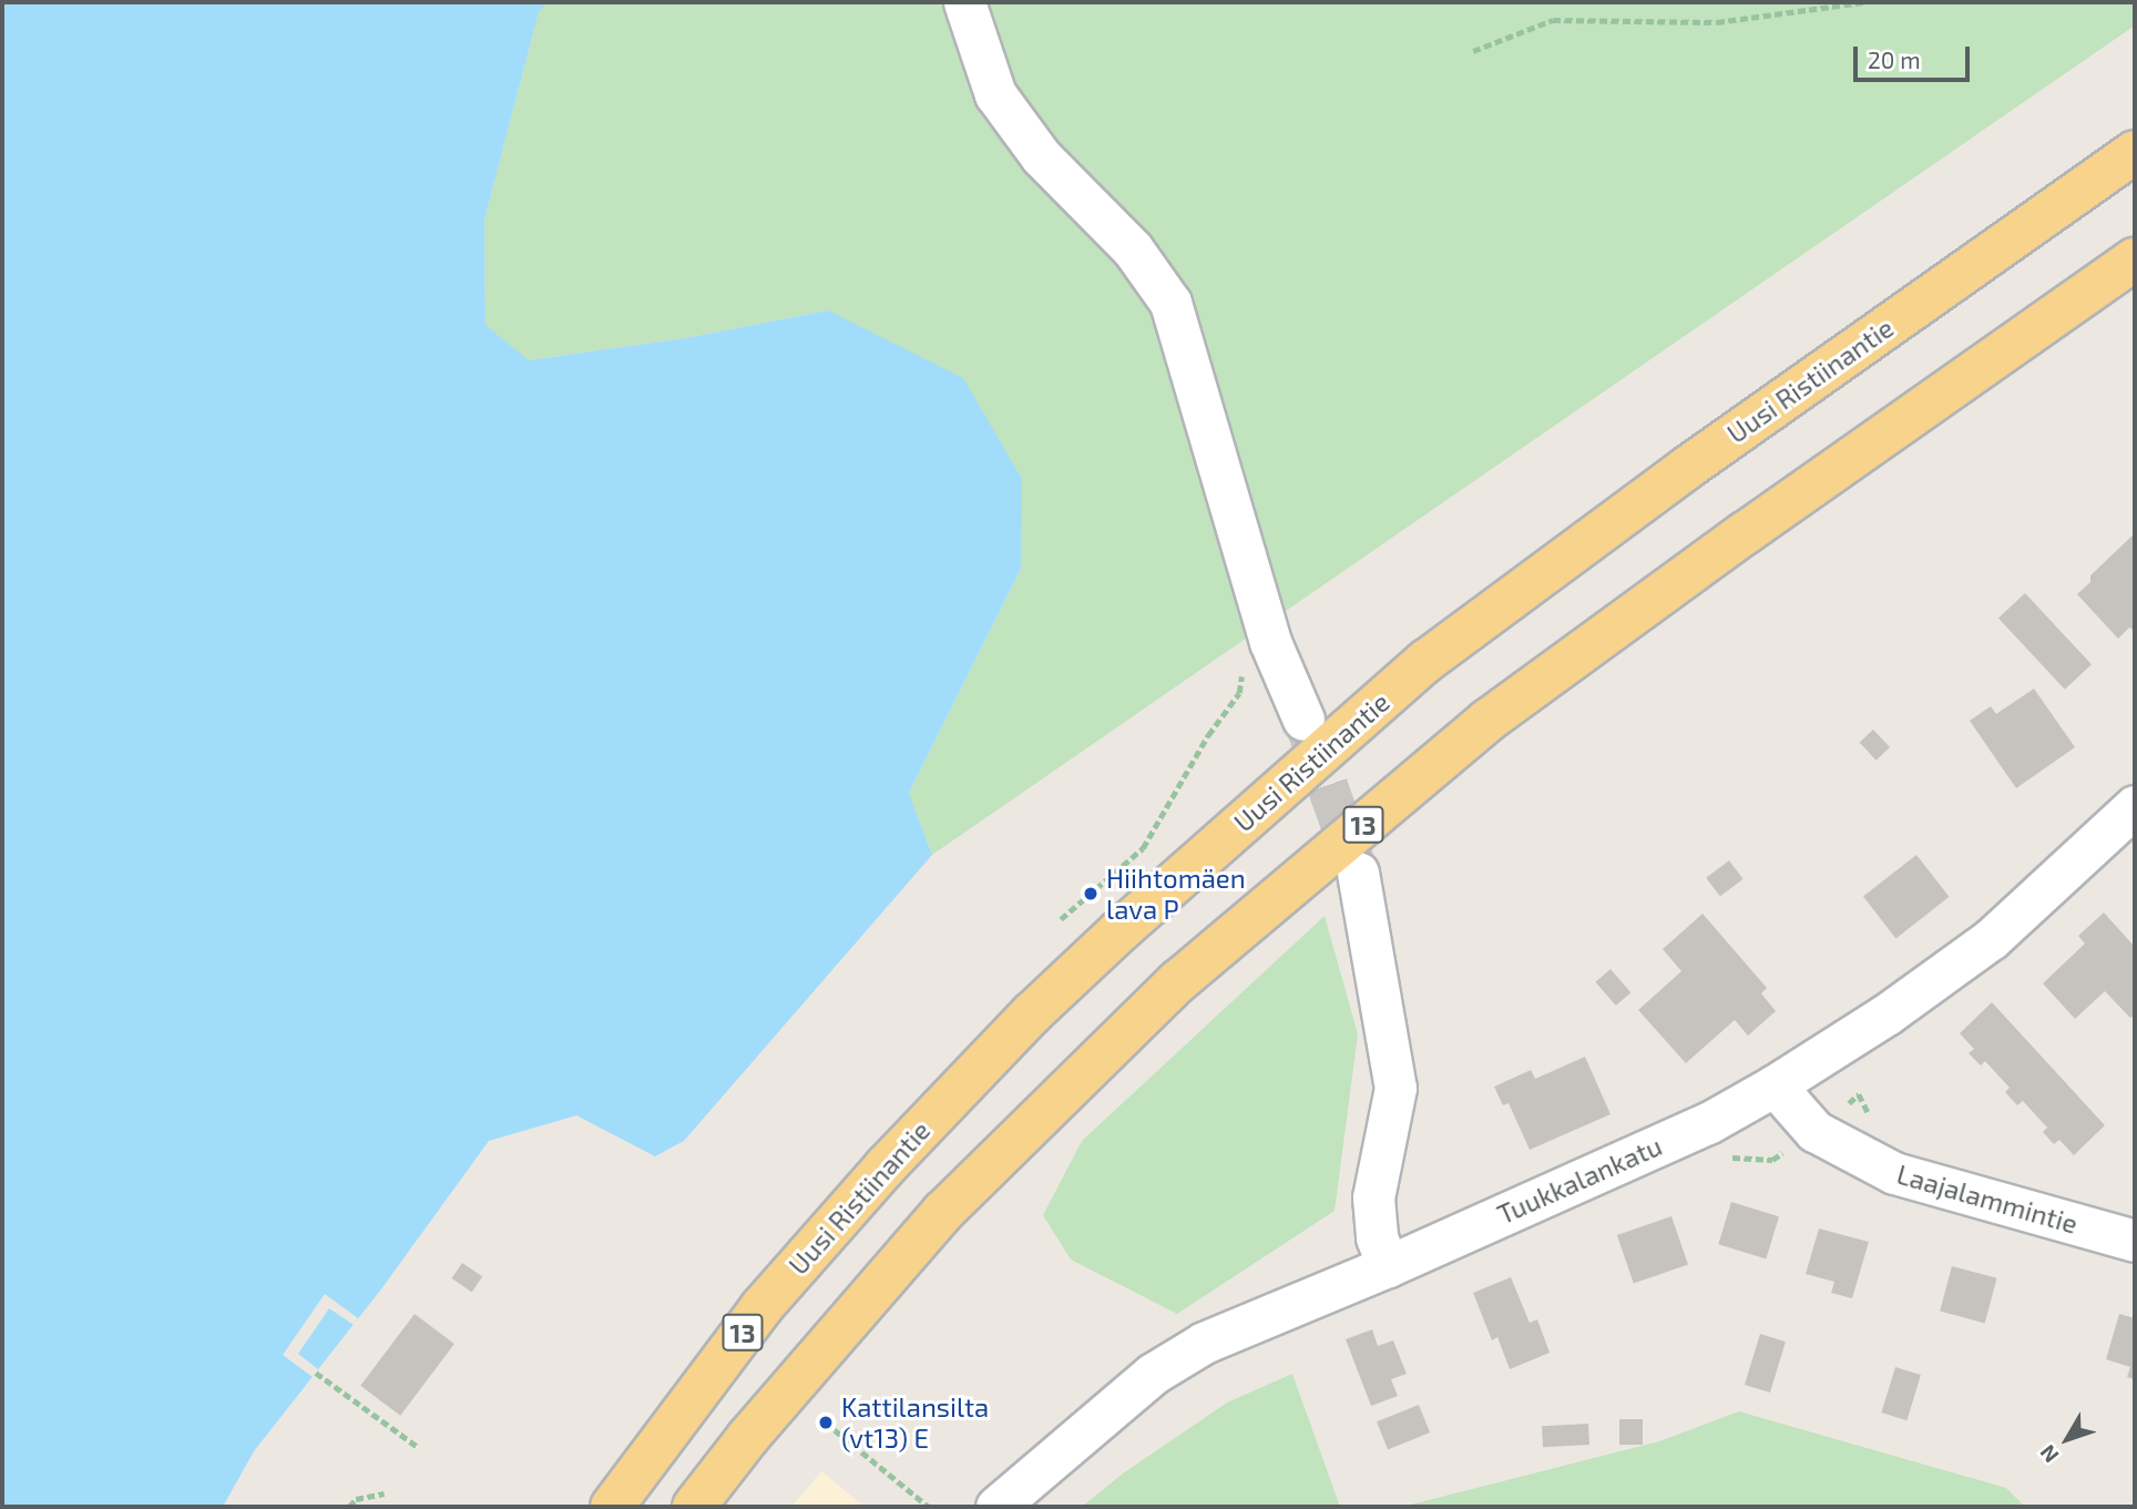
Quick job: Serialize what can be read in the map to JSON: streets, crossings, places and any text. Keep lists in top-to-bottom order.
{
  "streets": {
    "highway": ["Uusi Ristiinantie", "13"],
    "street": ["Tuukkalankatu", "Laajalammintie"]
  },
  "crossings": [
    ["Tuukkalankatu", "Laajalammintie"]
  ],
  "places": ["Hiihtomäen lava P", "Kattilansilta (vt13) E"],
  "scale_bar": "20 m",
  "north": "bottom left"
}
